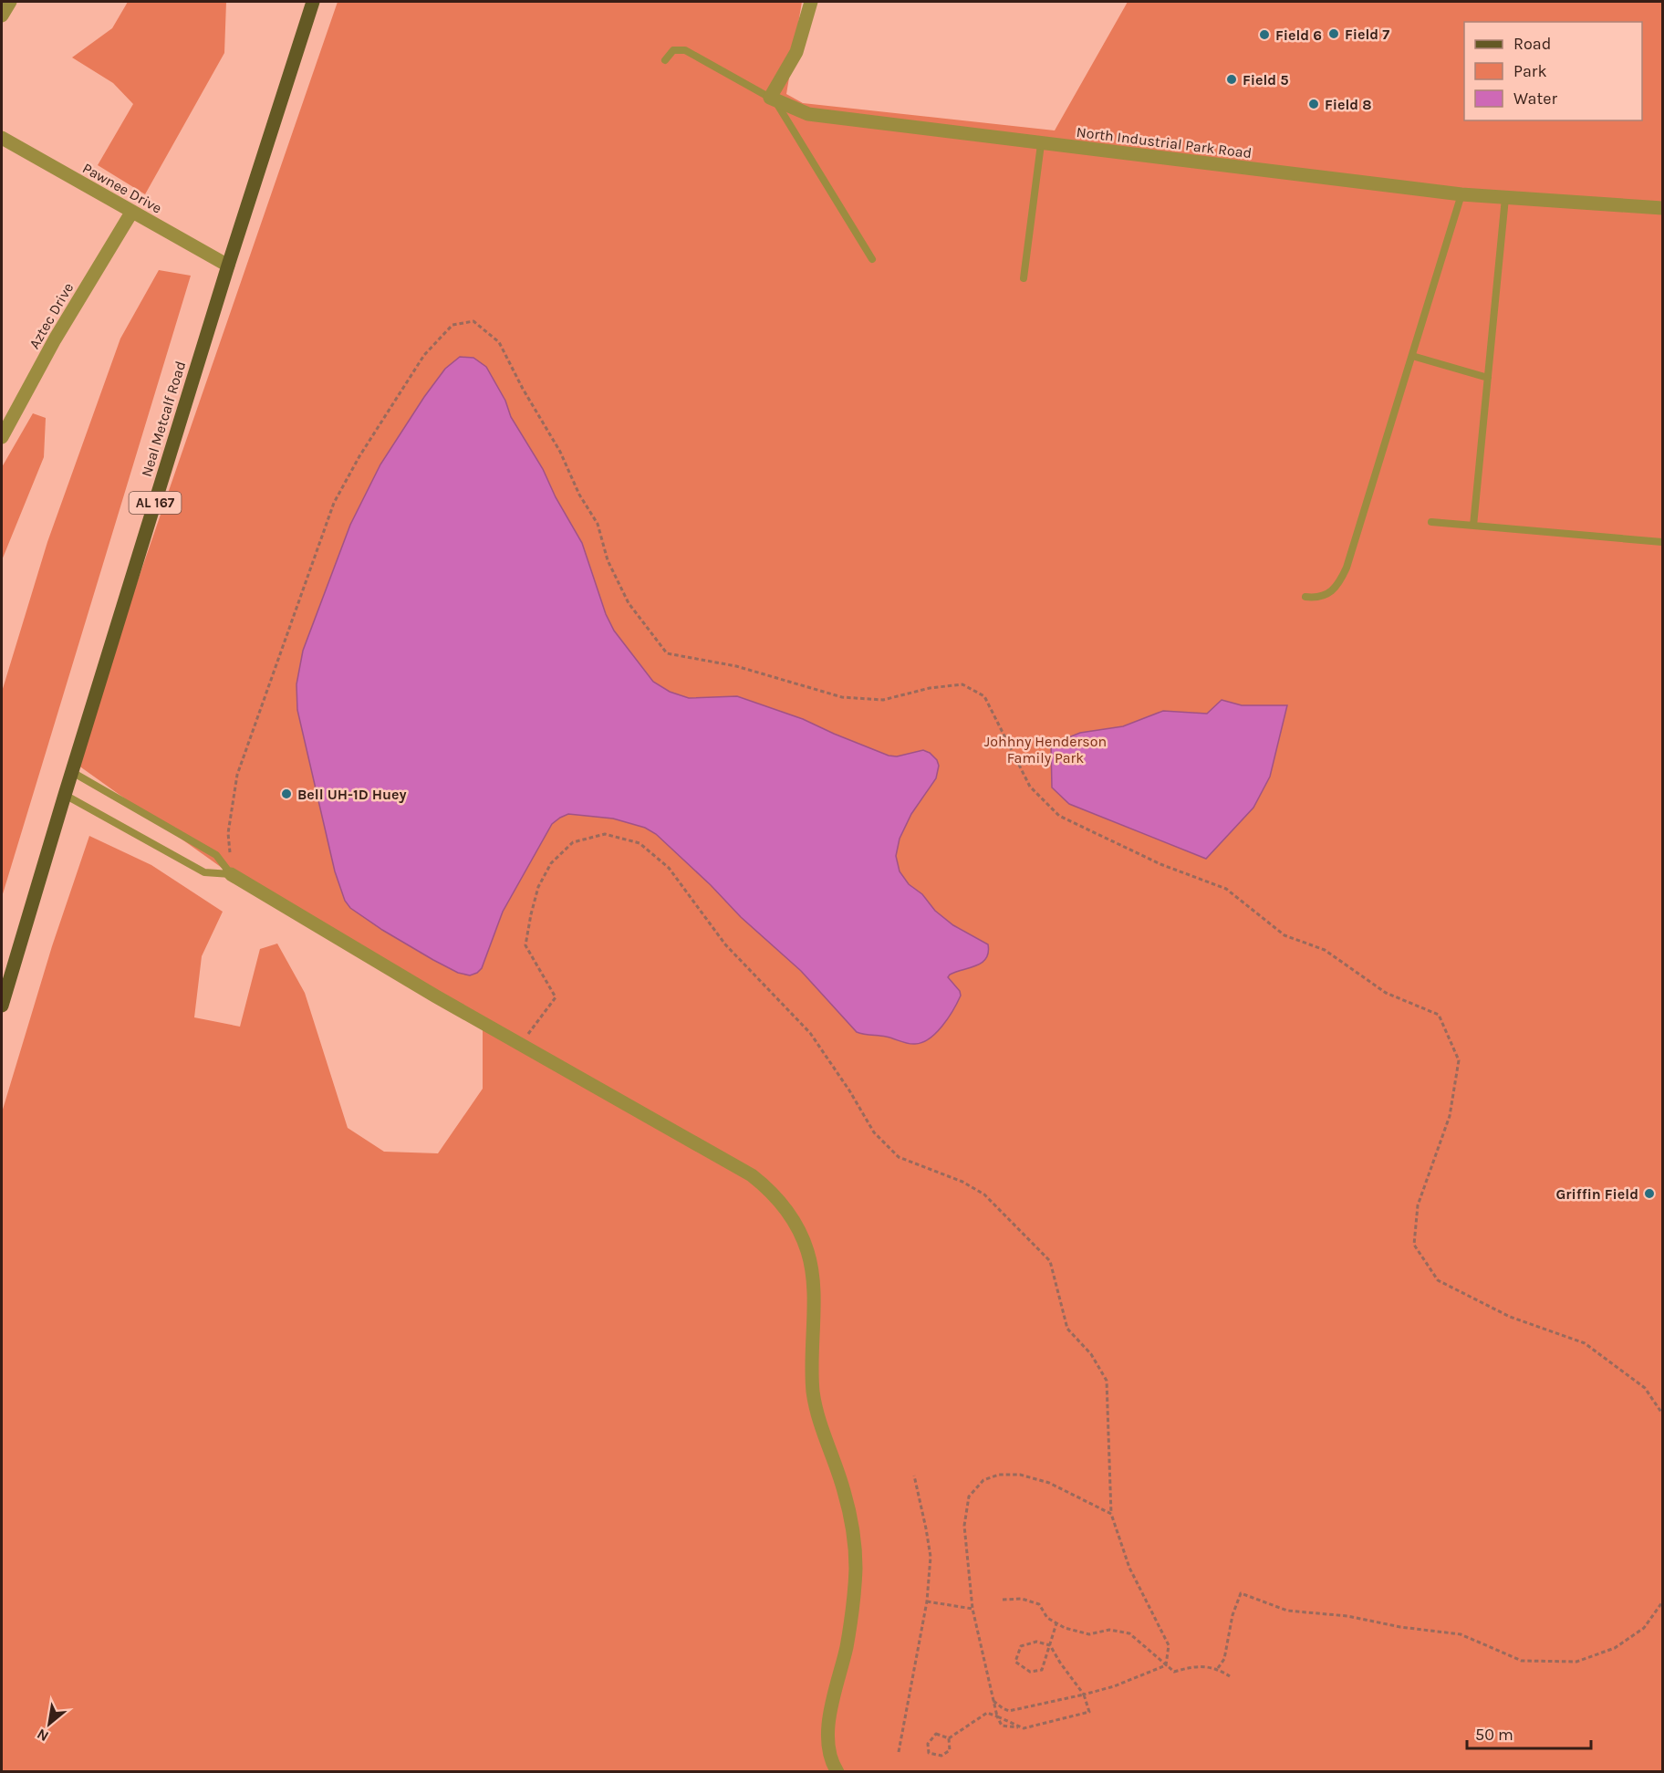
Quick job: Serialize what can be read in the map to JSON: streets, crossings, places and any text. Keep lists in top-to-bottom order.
{
  "streets": {
    "main road": ["Neal Metcalf Road", "AL 167"],
    "street": ["North Industrial Park Road", "Pawnee Drive", "Aztec Drive"]
  },
  "crossings": [
    ["Pawnee Drive", "Aztec Drive"],
    ["Pawnee Drive", "Neal Metcalf Road"]
  ],
  "parks": ["Johhny Henderson Family Park"],
  "places": [
    "Field 7",
    "Field 6",
    "Field 5",
    "Field 8",
    "Bell UH-1D Huey",
    "Griffin Field"
  ],
  "legend": ["Road", "Park", "Water"],
  "scale_bar": "50 m",
  "north": "bottom left"
}
